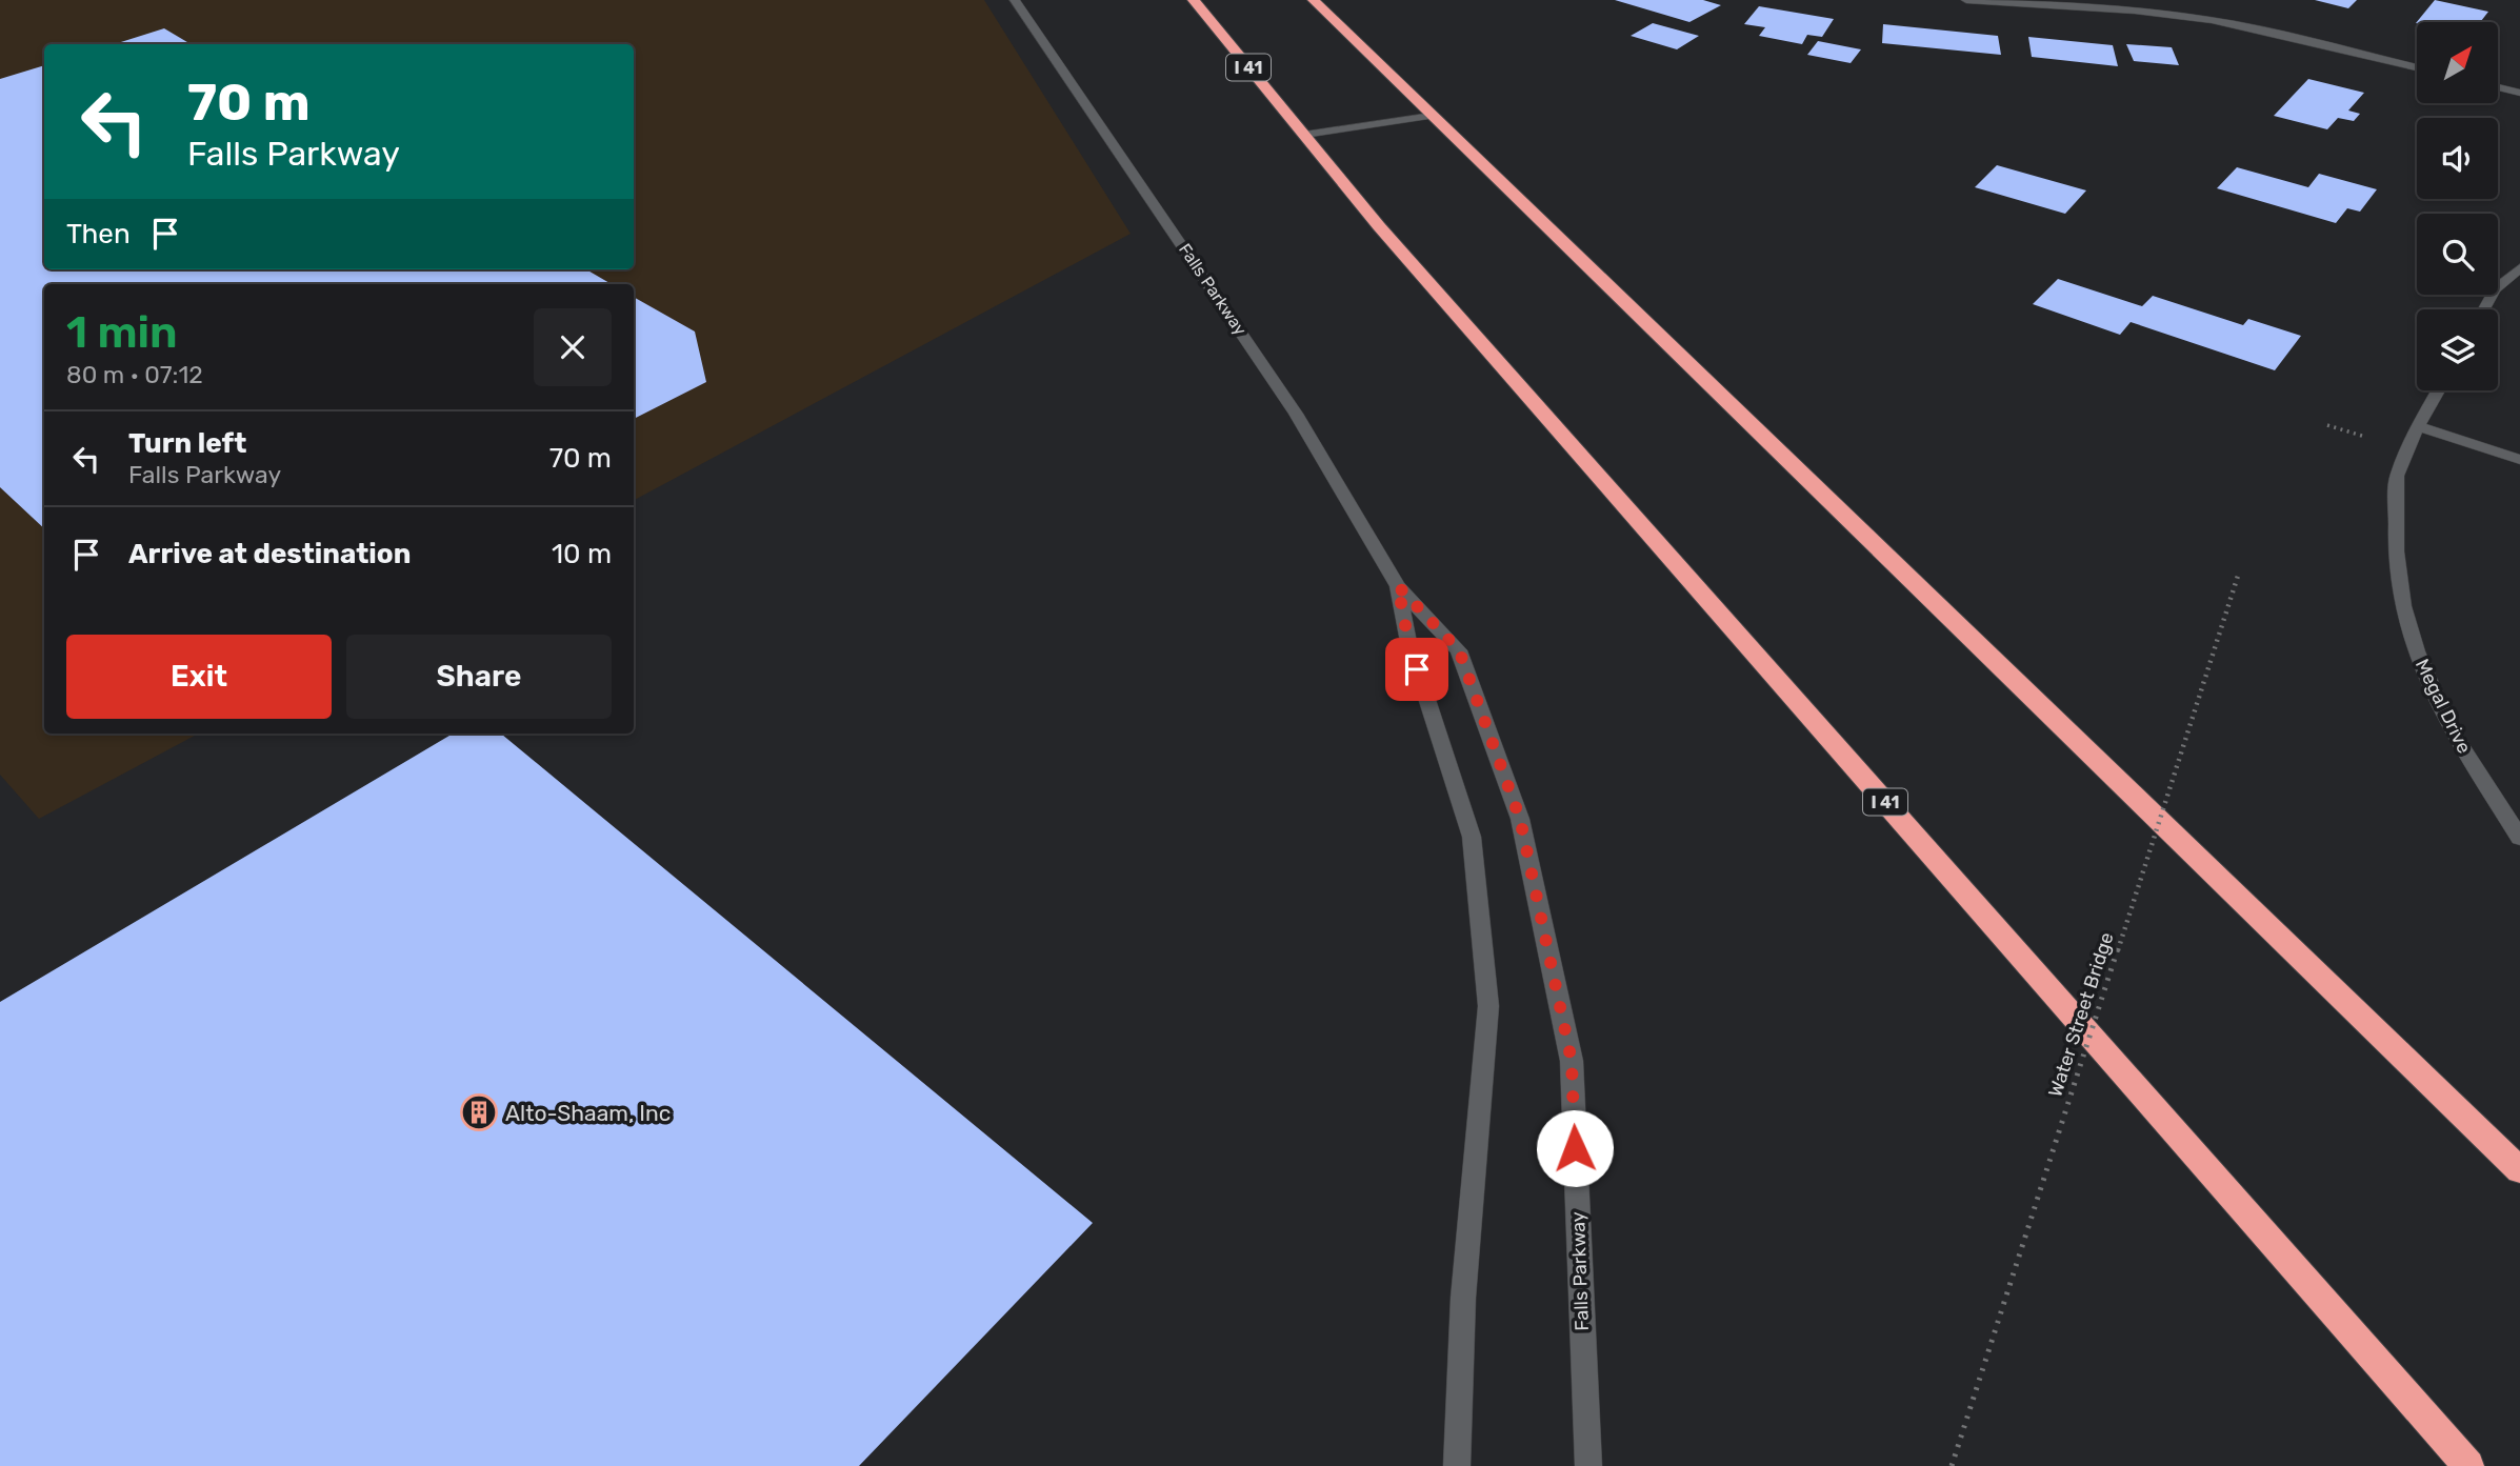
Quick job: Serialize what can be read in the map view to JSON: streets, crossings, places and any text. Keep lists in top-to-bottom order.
{
  "streets": {
    "highway": ["I 41"],
    "street": ["Falls Parkway", "Megal Drive"],
    "path": ["Water Street Bridge"]
  },
  "places": {
    "building": ["Alto-Shaam, Inc"]
  },
  "north": "top right",
  "page": {
    "turn": ["70 m", "Falls Parkway"],
    "then": "Then",
    "heading": ["1 min", "80 m · 07:12"],
    "list": [
      {
        "name": "Turn left",
        "note": "Falls Parkway",
        "value": "70 m"
      },
      {
        "name": "Arrive at destination",
        "value": "10 m"
      }
    ],
    "buttons": ["Exit", "Share"]
  }
}
